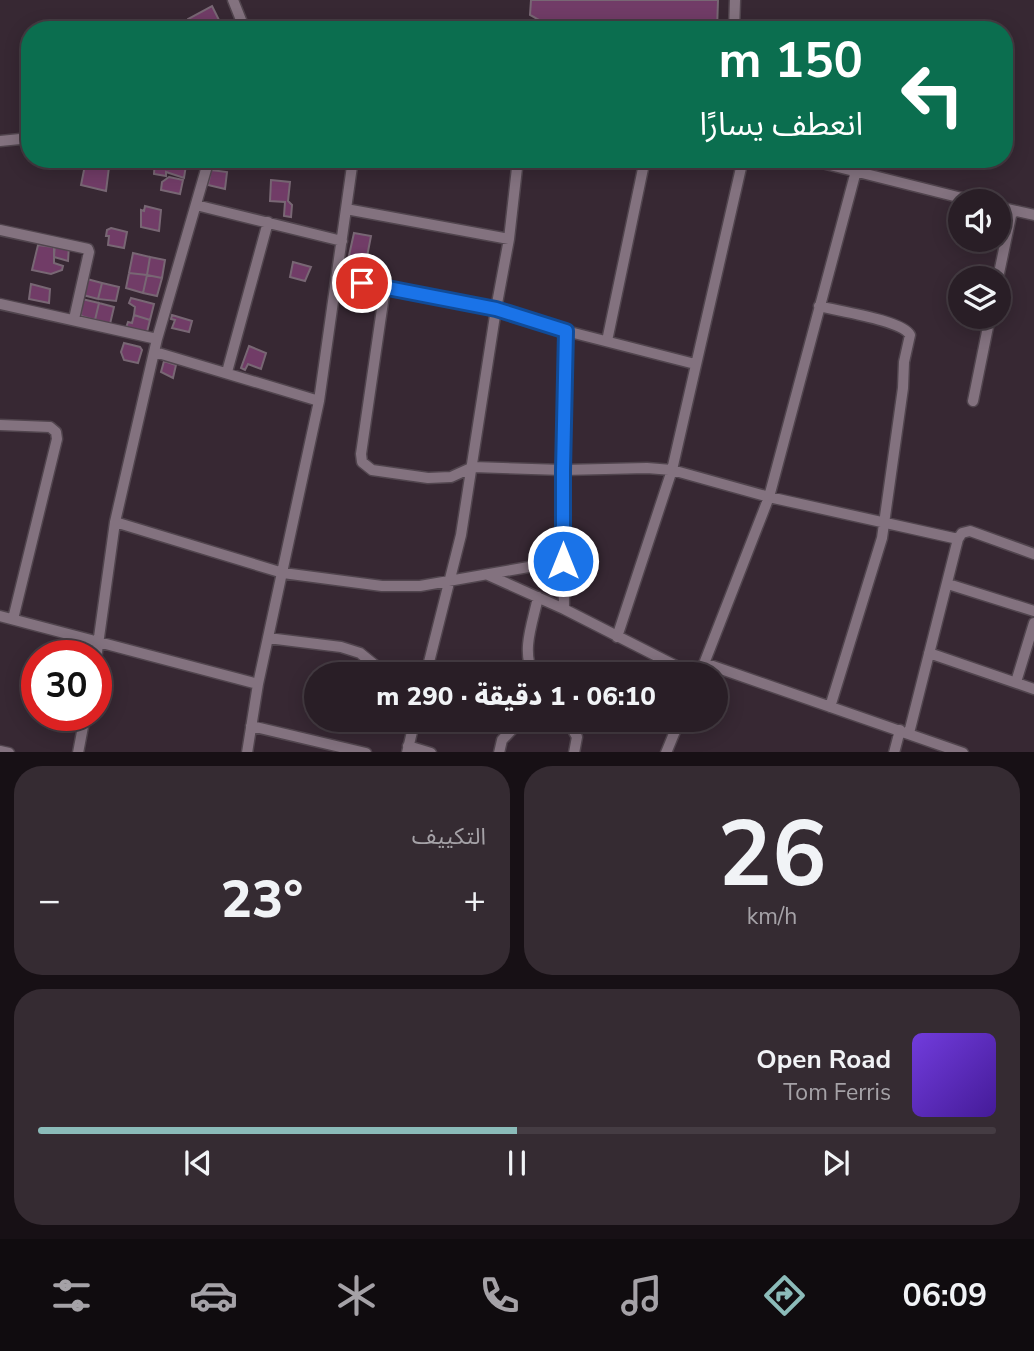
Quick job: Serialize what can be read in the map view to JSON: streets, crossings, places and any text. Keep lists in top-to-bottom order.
{
  "page": {
    "turn": ["150 m", "انعطف يسارًا"],
    "limit": "30",
    "trip": "06:10 · 1 دقيقة · 290 m",
    "tile": [
      ["26", "km/h"],
      "التكييف"
    ],
    "heat": ["−", "23°", "+"],
    "song": ["Open Road", "Tom Ferris"],
    "tabs": "06:09"
  }
}
